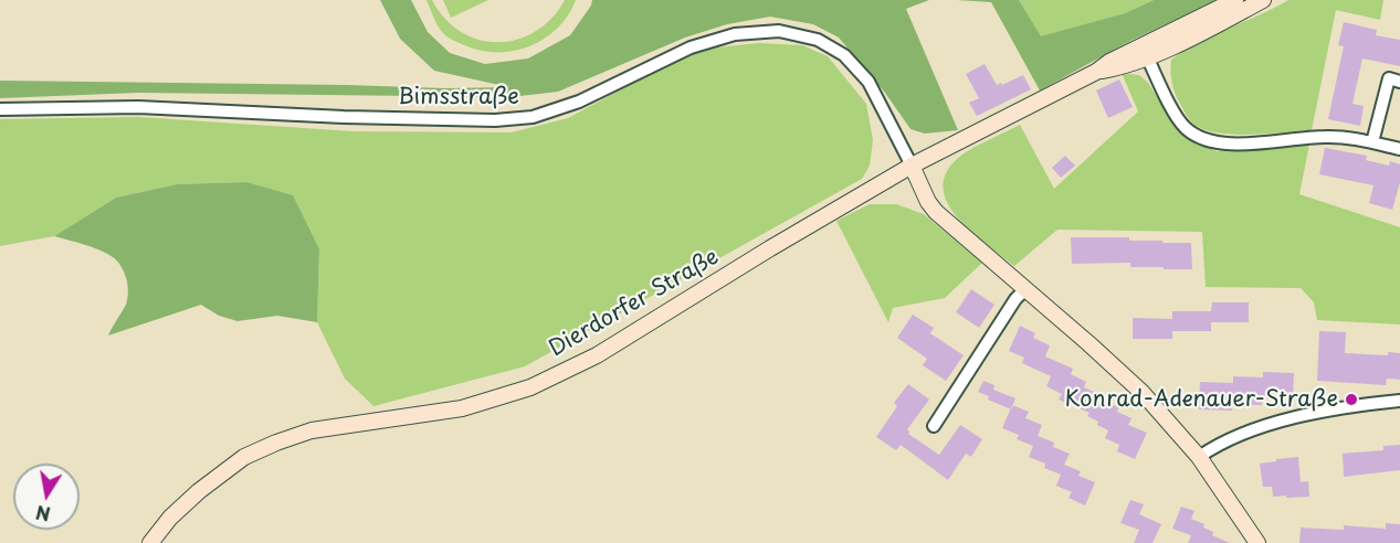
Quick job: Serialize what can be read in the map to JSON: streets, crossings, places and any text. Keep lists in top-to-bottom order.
{
  "streets": {
    "main road": ["Dierdorfer Straße"],
    "street": ["Bimsstraße"]
  },
  "crossings": [
    ["Bimsstraße", "Dierdorfer Straße"]
  ],
  "places": ["Konrad-Adenauer-Straße"],
  "north": "bottom"
}
